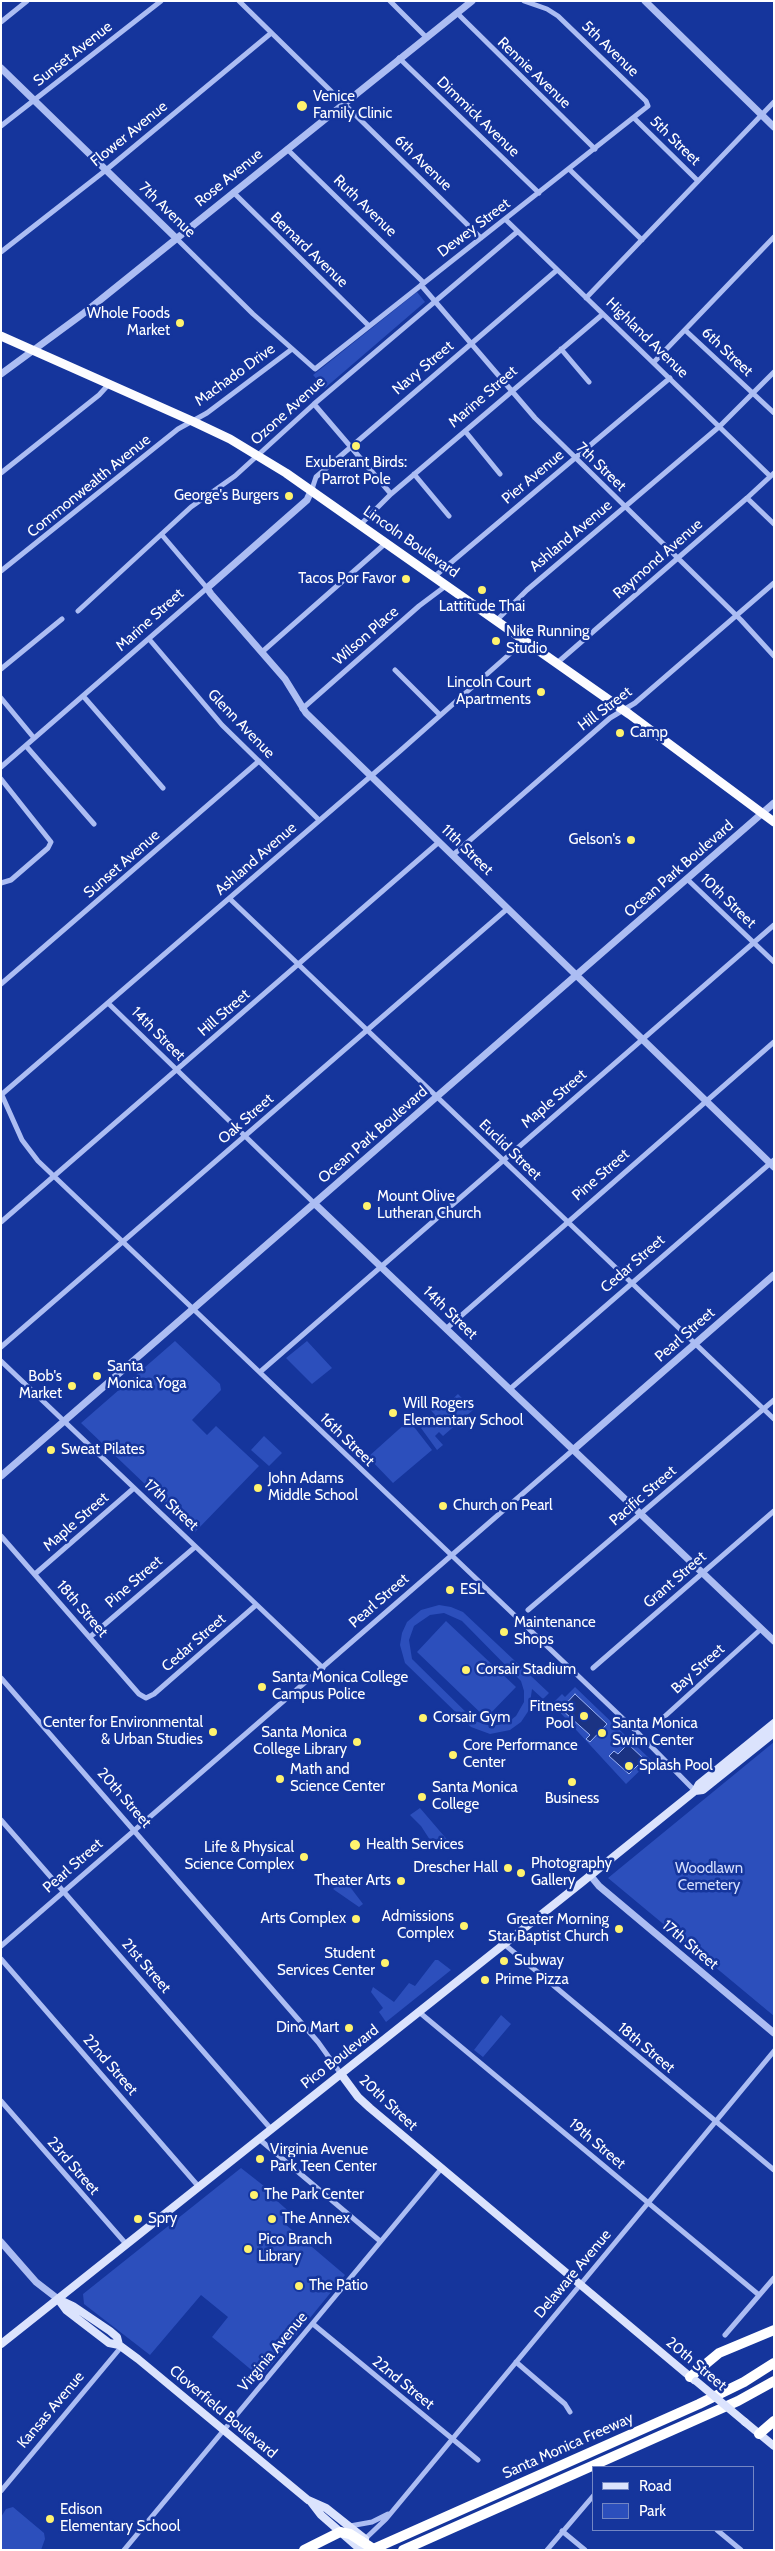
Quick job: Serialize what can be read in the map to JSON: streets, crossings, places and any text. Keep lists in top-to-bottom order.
{
  "streets": {
    "highway": ["Lincoln Boulevard", "Santa Monica Freeway"],
    "main road": ["20th Street", "Pico Boulevard", "Cloverfield Boulevard"],
    "street": [
      "5th Avenue",
      "Sunset Avenue",
      "Rennie Avenue",
      "Dimmick Avenue",
      "Flower Avenue",
      "5th Street",
      "6th Avenue",
      "Rose Avenue",
      "Ruth Avenue",
      "7th Avenue",
      "Dewey Street",
      "Bernard Avenue",
      "Highland Avenue",
      "6th Street",
      "Navy Street",
      "Machado Drive",
      "Marine Street",
      "Ozone Avenue",
      "7th Street",
      "Pier Avenue",
      "Commonwealth Avenue",
      "Ashland Avenue",
      "Raymond Avenue",
      "Wilson Place",
      "Hill Street",
      "Glenn Avenue",
      "11th Street",
      "Ocean Park Boulevard",
      "10th Street",
      "14th Street",
      "Maple Street",
      "Oak Street",
      "Euclid Street",
      "Pine Street",
      "Cedar Street",
      "Pearl Street",
      "16th Street",
      "Pacific Street",
      "17th Street",
      "Grant Street",
      "18th Street",
      "Bay Street",
      "21st Street",
      "22nd Street",
      "19th Street",
      "23rd Street",
      "Delaware Avenue",
      "Virginia Avenue",
      "Kansas Avenue"
    ]
  },
  "crossings": [
    ["5th Avenue", "Dewey Street"],
    ["Sunset Avenue", "7th Avenue"],
    ["Sunset Avenue", "Glenn Avenue"],
    ["Rennie Avenue", "Rose Avenue"],
    ["Rennie Avenue", "Dewey Street"],
    ["Dimmick Avenue", "Rose Avenue"],
    ["Dimmick Avenue", "Dewey Street"],
    ["Flower Avenue", "6th Avenue"],
    ["Flower Avenue", "7th Avenue"],
    ["5th Street", "Dewey Street"],
    ["6th Avenue", "Rose Avenue"],
    ["6th Avenue", "Dewey Street"],
    ["Rose Avenue", "Ruth Avenue"],
    ["Rose Avenue", "7th Avenue"],
    ["Rose Avenue", "Bernard Avenue"],
    ["Rose Avenue", "Lincoln Boulevard"],
    ["Ruth Avenue", "Dewey Street"],
    ["Ruth Avenue", "7th Street"],
    ["7th Avenue", "Dewey Street"],
    ["7th Avenue", "Machado Drive"],
    ["Dewey Street", "Bernard Avenue"],
    ["Dewey Street", "Highland Avenue"],
    ["Dewey Street", "7th Street"],
    ["Highland Avenue", "Navy Street"],
    ["Highland Avenue", "Marine Street"],
    ["Highland Avenue", "Ozone Avenue"],
    ["Highland Avenue", "Pier Avenue"],
    ["Highland Avenue", "Ashland Avenue"],
    ["Highland Avenue", "Raymond Avenue"],
    ["6th Street", "Ashland Avenue"],
    ["Navy Street", "Marine Street"],
    ["Navy Street", "7th Street"],
    ["Navy Street", "Lincoln Boulevard"],
    ["Machado Drive", "Commonwealth Avenue"],
    ["Machado Drive", "Lincoln Boulevard"],
    ["Marine Street", "7th Street"],
    ["Marine Street", "Lincoln Boulevard"],
    ["Marine Street", "Glenn Avenue"],
    ["Marine Street", "11th Street"],
    ["Ozone Avenue", "7th Street"],
    ["Ozone Avenue", "Lincoln Boulevard"],
    ["Ozone Avenue", "11th Street"],
    ["7th Street", "Pier Avenue"],
    ["7th Street", "Ashland Avenue"],
    ["7th Street", "Raymond Avenue"],
    ["7th Street", "Hill Street"],
    ["Pier Avenue", "Lincoln Boulevard"],
    ["Commonwealth Avenue", "Lincoln Boulevard"],
    ["Ashland Avenue", "Lincoln Boulevard"],
    ["Ashland Avenue", "Glenn Avenue"],
    ["Ashland Avenue", "11th Street"],
    ["Ashland Avenue", "14th Street"],
    ["Ashland Avenue", "Euclid Street"],
    ["Ashland Avenue", "16th Street"],
    ["Lincoln Boulevard", "Raymond Avenue"],
    ["Lincoln Boulevard", "Wilson Place"],
    ["Lincoln Boulevard", "Hill Street"],
    ["Lincoln Boulevard", "Ocean Park Boulevard"],
    ["Wilson Place", "11th Street"],
    ["Hill Street", "11th Street"],
    ["Hill Street", "14th Street"],
    ["Hill Street", "Euclid Street"],
    ["Hill Street", "16th Street"],
    ["11th Street", "Ocean Park Boulevard"],
    ["11th Street", "Maple Street"],
    ["11th Street", "Oak Street"],
    ["11th Street", "Pine Street"],
    ["11th Street", "Cedar Street"],
    ["Ocean Park Boulevard", "10th Street"],
    ["Ocean Park Boulevard", "14th Street"],
    ["Ocean Park Boulevard", "Euclid Street"],
    ["Ocean Park Boulevard", "16th Street"],
    ["Ocean Park Boulevard", "17th Street"],
    ["10th Street", "Maple Street"],
    ["14th Street", "Maple Street"],
    ["14th Street", "Oak Street"],
    ["14th Street", "Pine Street"],
    ["14th Street", "Cedar Street"],
    ["14th Street", "Pearl Street"],
    ["14th Street", "Pacific Street"],
    ["14th Street", "Grant Street"],
    ["14th Street", "Bay Street"],
    ["Maple Street", "Euclid Street"],
    ["Maple Street", "16th Street"],
    ["Maple Street", "17th Street"],
    ["Maple Street", "18th Street"],
    ["Oak Street", "Euclid Street"],
    ["Oak Street", "16th Street"],
    ["Euclid Street", "Pine Street"],
    ["Euclid Street", "Cedar Street"],
    ["Euclid Street", "Pearl Street"],
    ["Euclid Street", "Pacific Street"],
    ["Pine Street", "17th Street"],
    ["Pine Street", "18th Street"],
    ["Cedar Street", "17th Street"],
    ["Cedar Street", "18th Street"],
    ["Pearl Street", "16th Street"],
    ["Pearl Street", "17th Street"],
    ["Pearl Street", "20th Street"],
    ["Pearl Street", "21st Street"],
    ["16th Street", "Pico Boulevard"],
    ["17th Street", "Pico Boulevard"],
    ["18th Street", "Pico Boulevard"],
    ["18th Street", "Delaware Avenue"],
    ["20th Street", "Pico Boulevard"],
    ["20th Street", "Delaware Avenue"],
    ["20th Street", "Virginia Avenue"],
    ["21st Street", "Pico Boulevard"],
    ["Pico Boulevard", "22nd Street"],
    ["Pico Boulevard", "19th Street"],
    ["Pico Boulevard", "23rd Street"],
    ["Pico Boulevard", "Cloverfield Boulevard"],
    ["22nd Street", "Delaware Avenue"],
    ["22nd Street", "Virginia Avenue"],
    ["19th Street", "Delaware Avenue"],
    ["Delaware Avenue", "Cloverfield Boulevard"],
    ["Virginia Avenue", "Cloverfield Boulevard"],
    ["Kansas Avenue", "Cloverfield Boulevard"]
  ],
  "parks": ["Woodlawn Cemetery"],
  "places": [
    "Venice Family Clinic",
    "Whole Foods Market",
    "Exuberant Birds: Parrot Pole",
    "George's Burgers",
    "Tacos Por Favor",
    "Lattitude Thai",
    "Nike Running Studio",
    "Lincoln Court Apartments",
    "Camp",
    "Gelson's",
    "Mount Olive Lutheran Church",
    "Santa Monica Yoga",
    "Bob's Market",
    "Will Rogers Elementary School",
    "Sweat Pilates",
    "John Adams Middle School",
    "Church on Pearl",
    "ESL",
    "Maintenance Shops",
    "Corsair Stadium",
    "Santa Monica College Campus Police",
    "Fitness Pool",
    "Corsair Gym",
    "Center for Environmental & Urban Studies",
    "Santa Monica Swim Center",
    "Santa Monica College Library",
    "Core Performance Center",
    "Splash Pool",
    "Math and Science Center",
    "Business",
    "Santa Monica College",
    "Health Services",
    "Life & Physical Science Complex",
    "Drescher Hall",
    "Photography Gallery",
    "Theater Arts",
    "Arts Complex",
    "Admissions Complex",
    "Greater Morning Star Baptist Church",
    "Subway",
    "Student Services Center",
    "Prime Pizza",
    "Dino Mart",
    "Virginia Avenue Park Teen Center",
    "The Park Center",
    "Spry",
    "The Annex",
    "Pico Branch Library",
    "The Patio",
    "Edison Elementary School"
  ],
  "legend": ["Road", "Park"]
}
